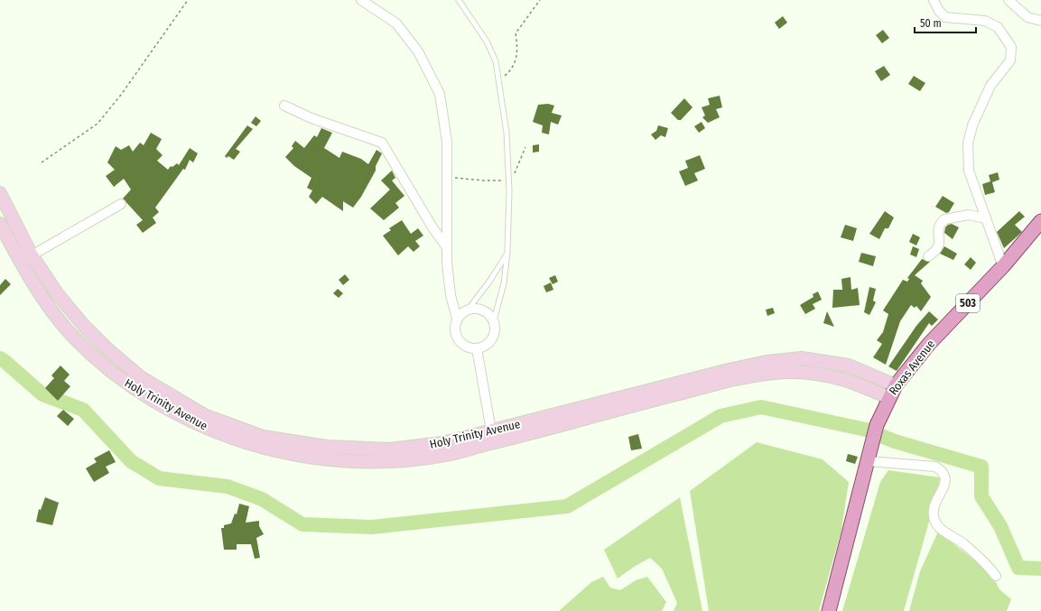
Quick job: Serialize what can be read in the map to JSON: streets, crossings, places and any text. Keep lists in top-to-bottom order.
{
  "streets": {
    "main road": ["503", "Roxas Avenue", "Holy Trinity Avenue"]
  },
  "crossings": [
    ["Roxas Avenue", "Holy Trinity Avenue"]
  ],
  "scale_bar": "50 m"
}
